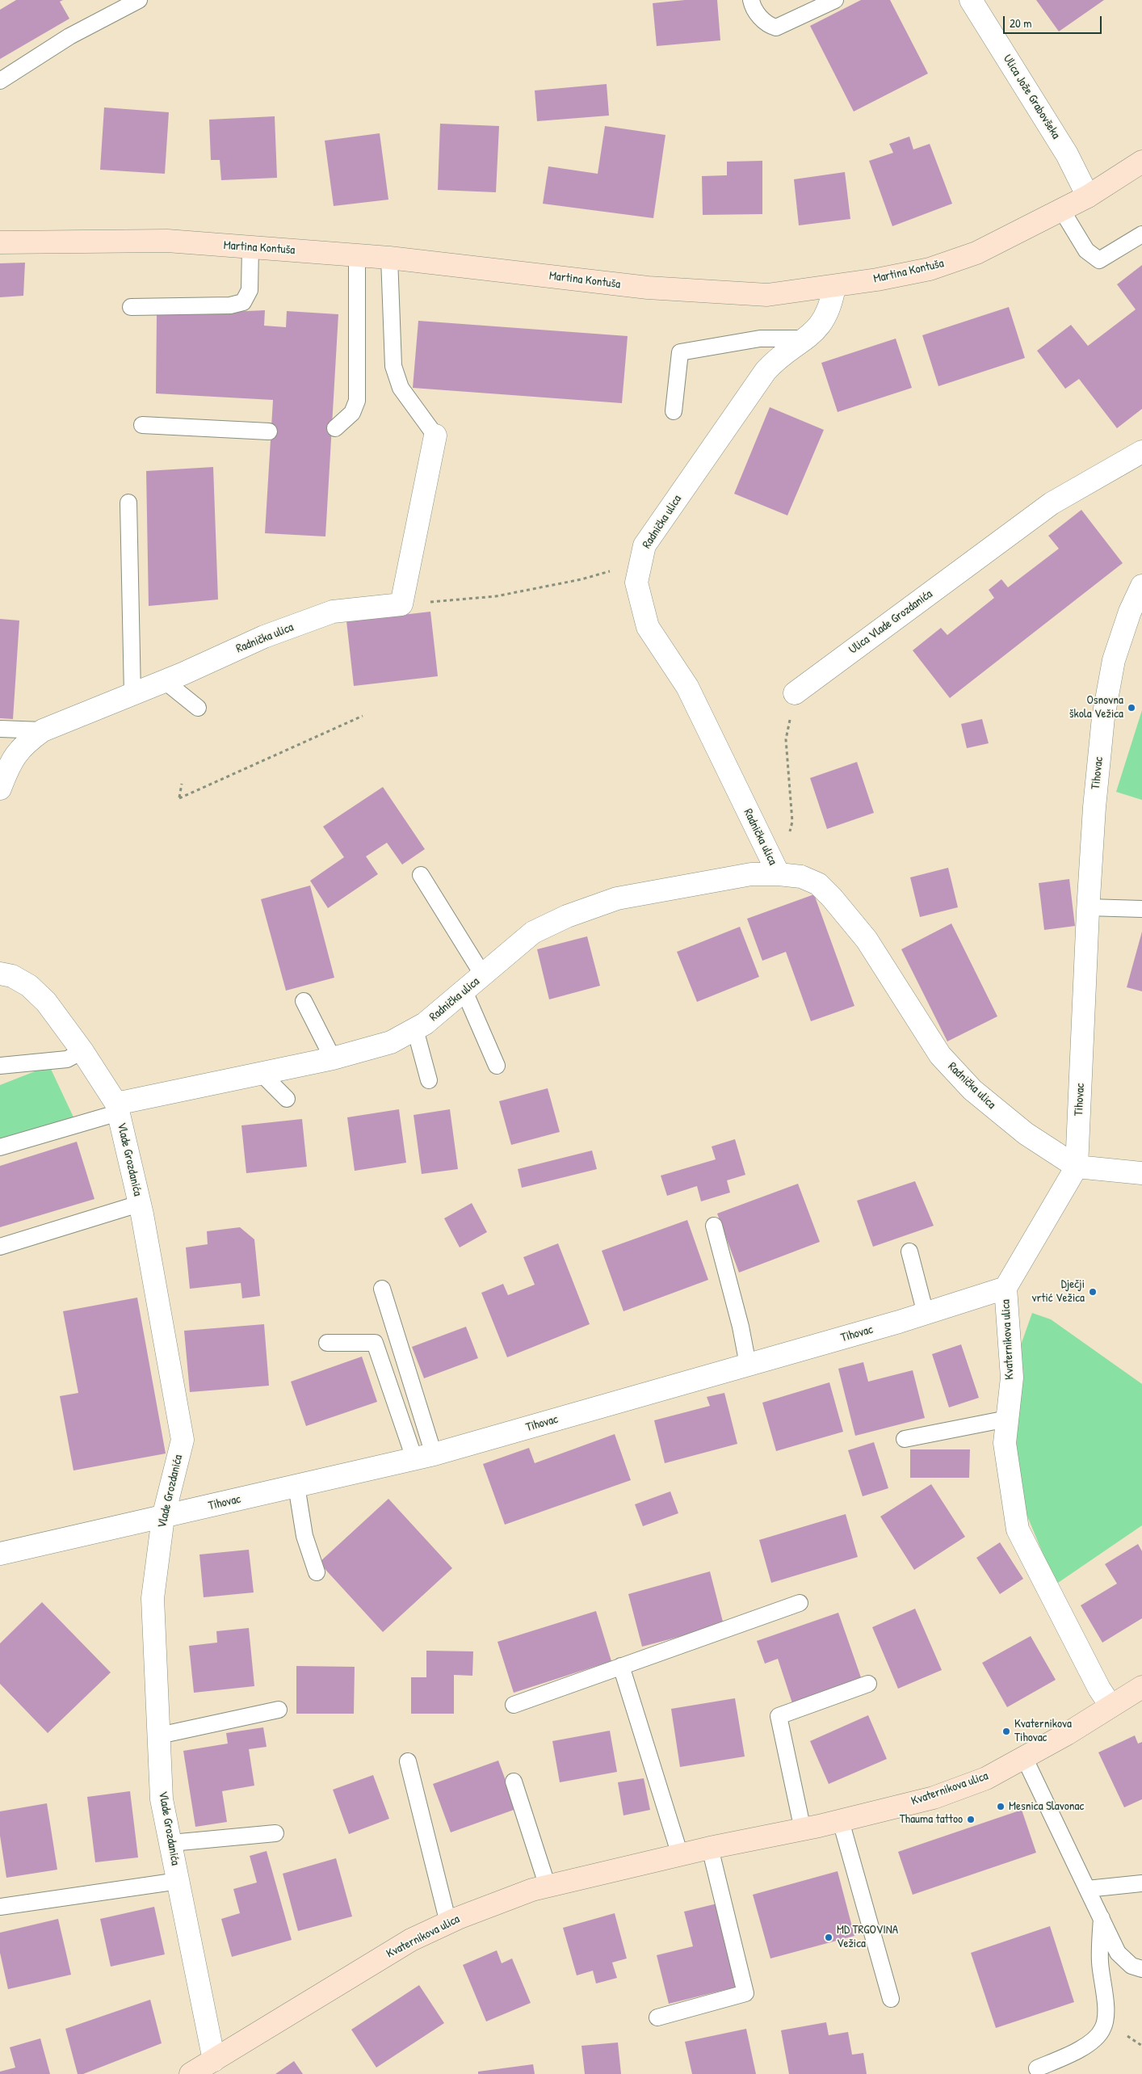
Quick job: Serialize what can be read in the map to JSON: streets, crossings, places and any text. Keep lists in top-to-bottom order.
{
  "streets": {
    "street": [
      "Ulica Jože Grabovšeka",
      "Martina Kontuša",
      "Radnička ulica",
      "Ulica Vlade Grozdanića",
      "Tihovac",
      "Vlade Grozdanića",
      "Kvaternikova ulica"
    ]
  },
  "crossings": [
    ["Ulica Jože Grabovšeka", "Martina Kontuša"],
    ["Martina Kontuša", "Radnička ulica"],
    ["Radnička ulica", "Tihovac"],
    ["Radnička ulica", "Vlade Grozdanića"],
    ["Tihovac", "Vlade Grozdanića"],
    ["Tihovac", "Kvaternikova ulica"],
    ["Vlade Grozdanića", "Kvaternikova ulica"]
  ],
  "places": [
    "Osnovna škola Vežica",
    "Dječji vrtić Vežica",
    "Kvaternikova Tihovac",
    "Mesnica Slavonac",
    "Thauma tattoo",
    "MD TRGOVINA Vežica"
  ],
  "scale_bar": "20 m"
}
